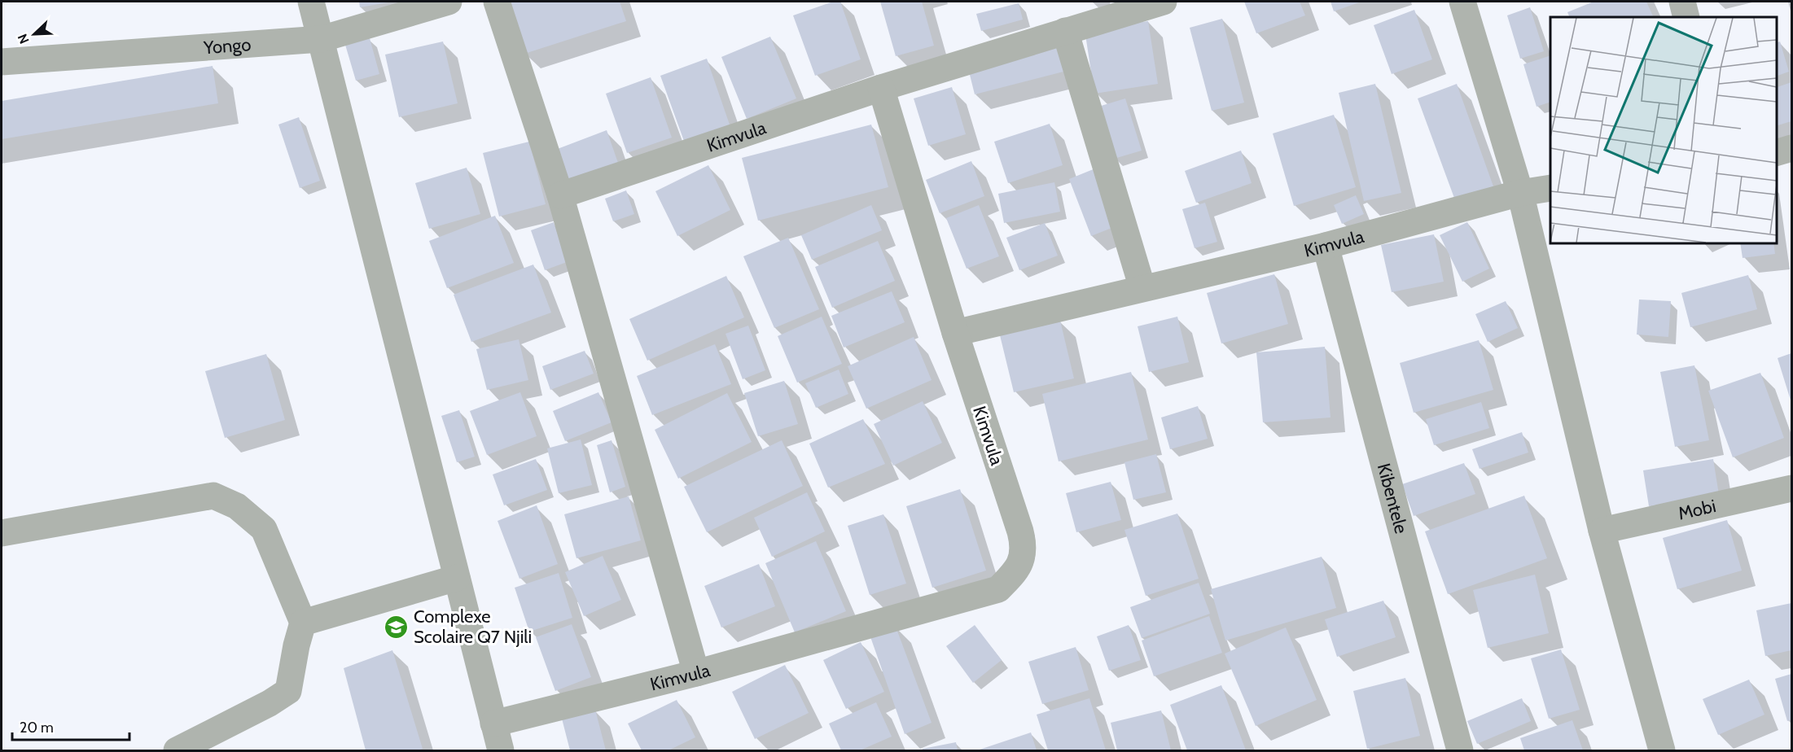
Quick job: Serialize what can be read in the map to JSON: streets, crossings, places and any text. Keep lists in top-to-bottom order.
{
  "streets": {
    "street": [
      "Yongo",
      "Kimvula",
      "Kibentele",
      "Mobi"
    ]
  },
  "crossings": [
    ["Kimvula", "Kibentele"]
  ],
  "places": {
    "school or university": ["Complexe Scolaire Q7 Njili"]
  },
  "scale_bar": "20 m",
  "north": "bottom left"
}
